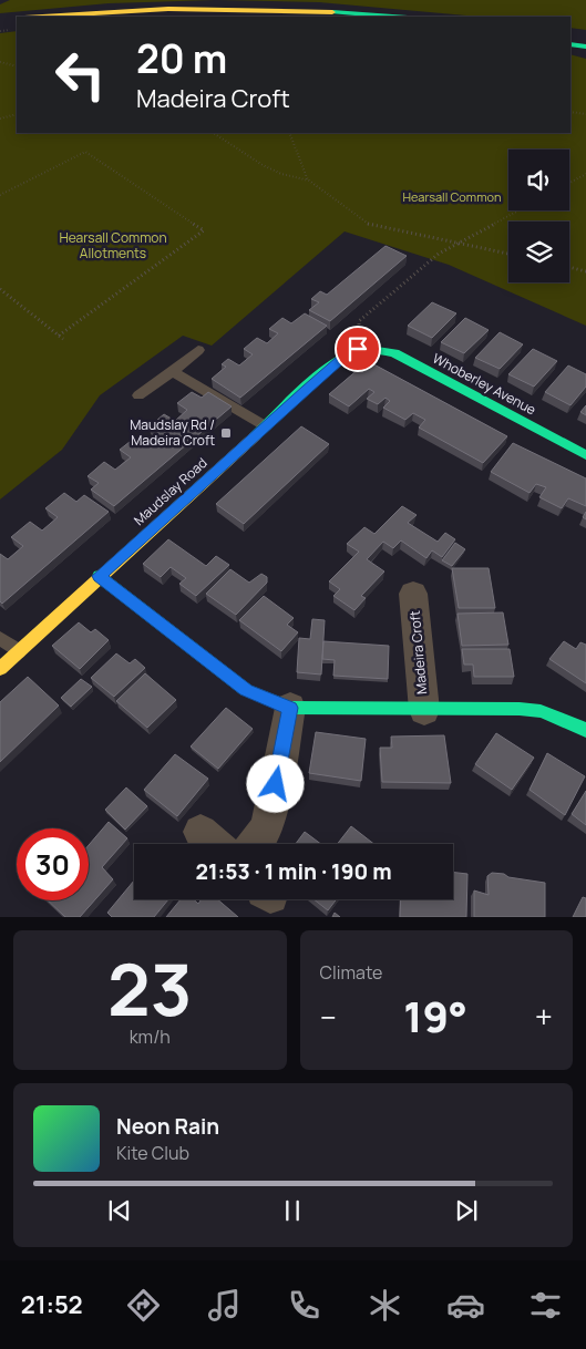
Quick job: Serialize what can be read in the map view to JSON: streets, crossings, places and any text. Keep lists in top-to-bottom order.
{
  "streets": {
    "street": ["Whoberley Avenue", "Maudslay Road", "Madeira Croft"]
  },
  "crossings": [
    ["Whoberley Avenue", "Maudslay Road"],
    ["Maudslay Road", "Madeira Croft"]
  ],
  "parks": ["Hearsall Common", "Hearsall Common Allotments"],
  "places": {
    "transit": ["Maudslay Rd / Madeira Croft"]
  },
  "page": {
    "turn": ["20 m", "Madeira Croft"],
    "limit": "30",
    "trip": "21:53 · 1 min · 190 m",
    "tile": [
      ["23", "km/h"],
      "Climate"
    ],
    "heat": ["−", "19°", "+"],
    "song": ["Neon Rain", "Kite Club"],
    "tabs": "21:52"
  }
}
